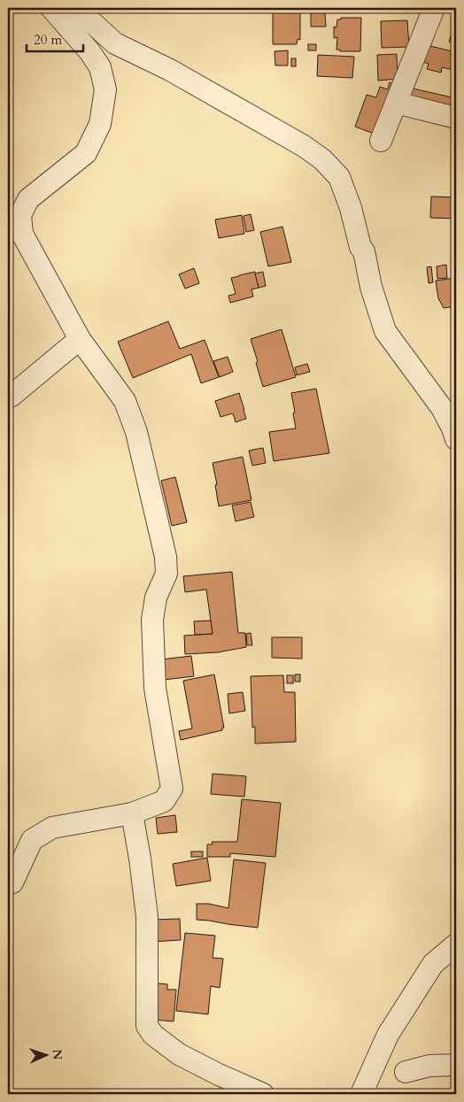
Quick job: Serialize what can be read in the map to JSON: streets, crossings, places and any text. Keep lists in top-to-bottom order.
{
  "scale_bar": "20 m",
  "north": "right"
}
